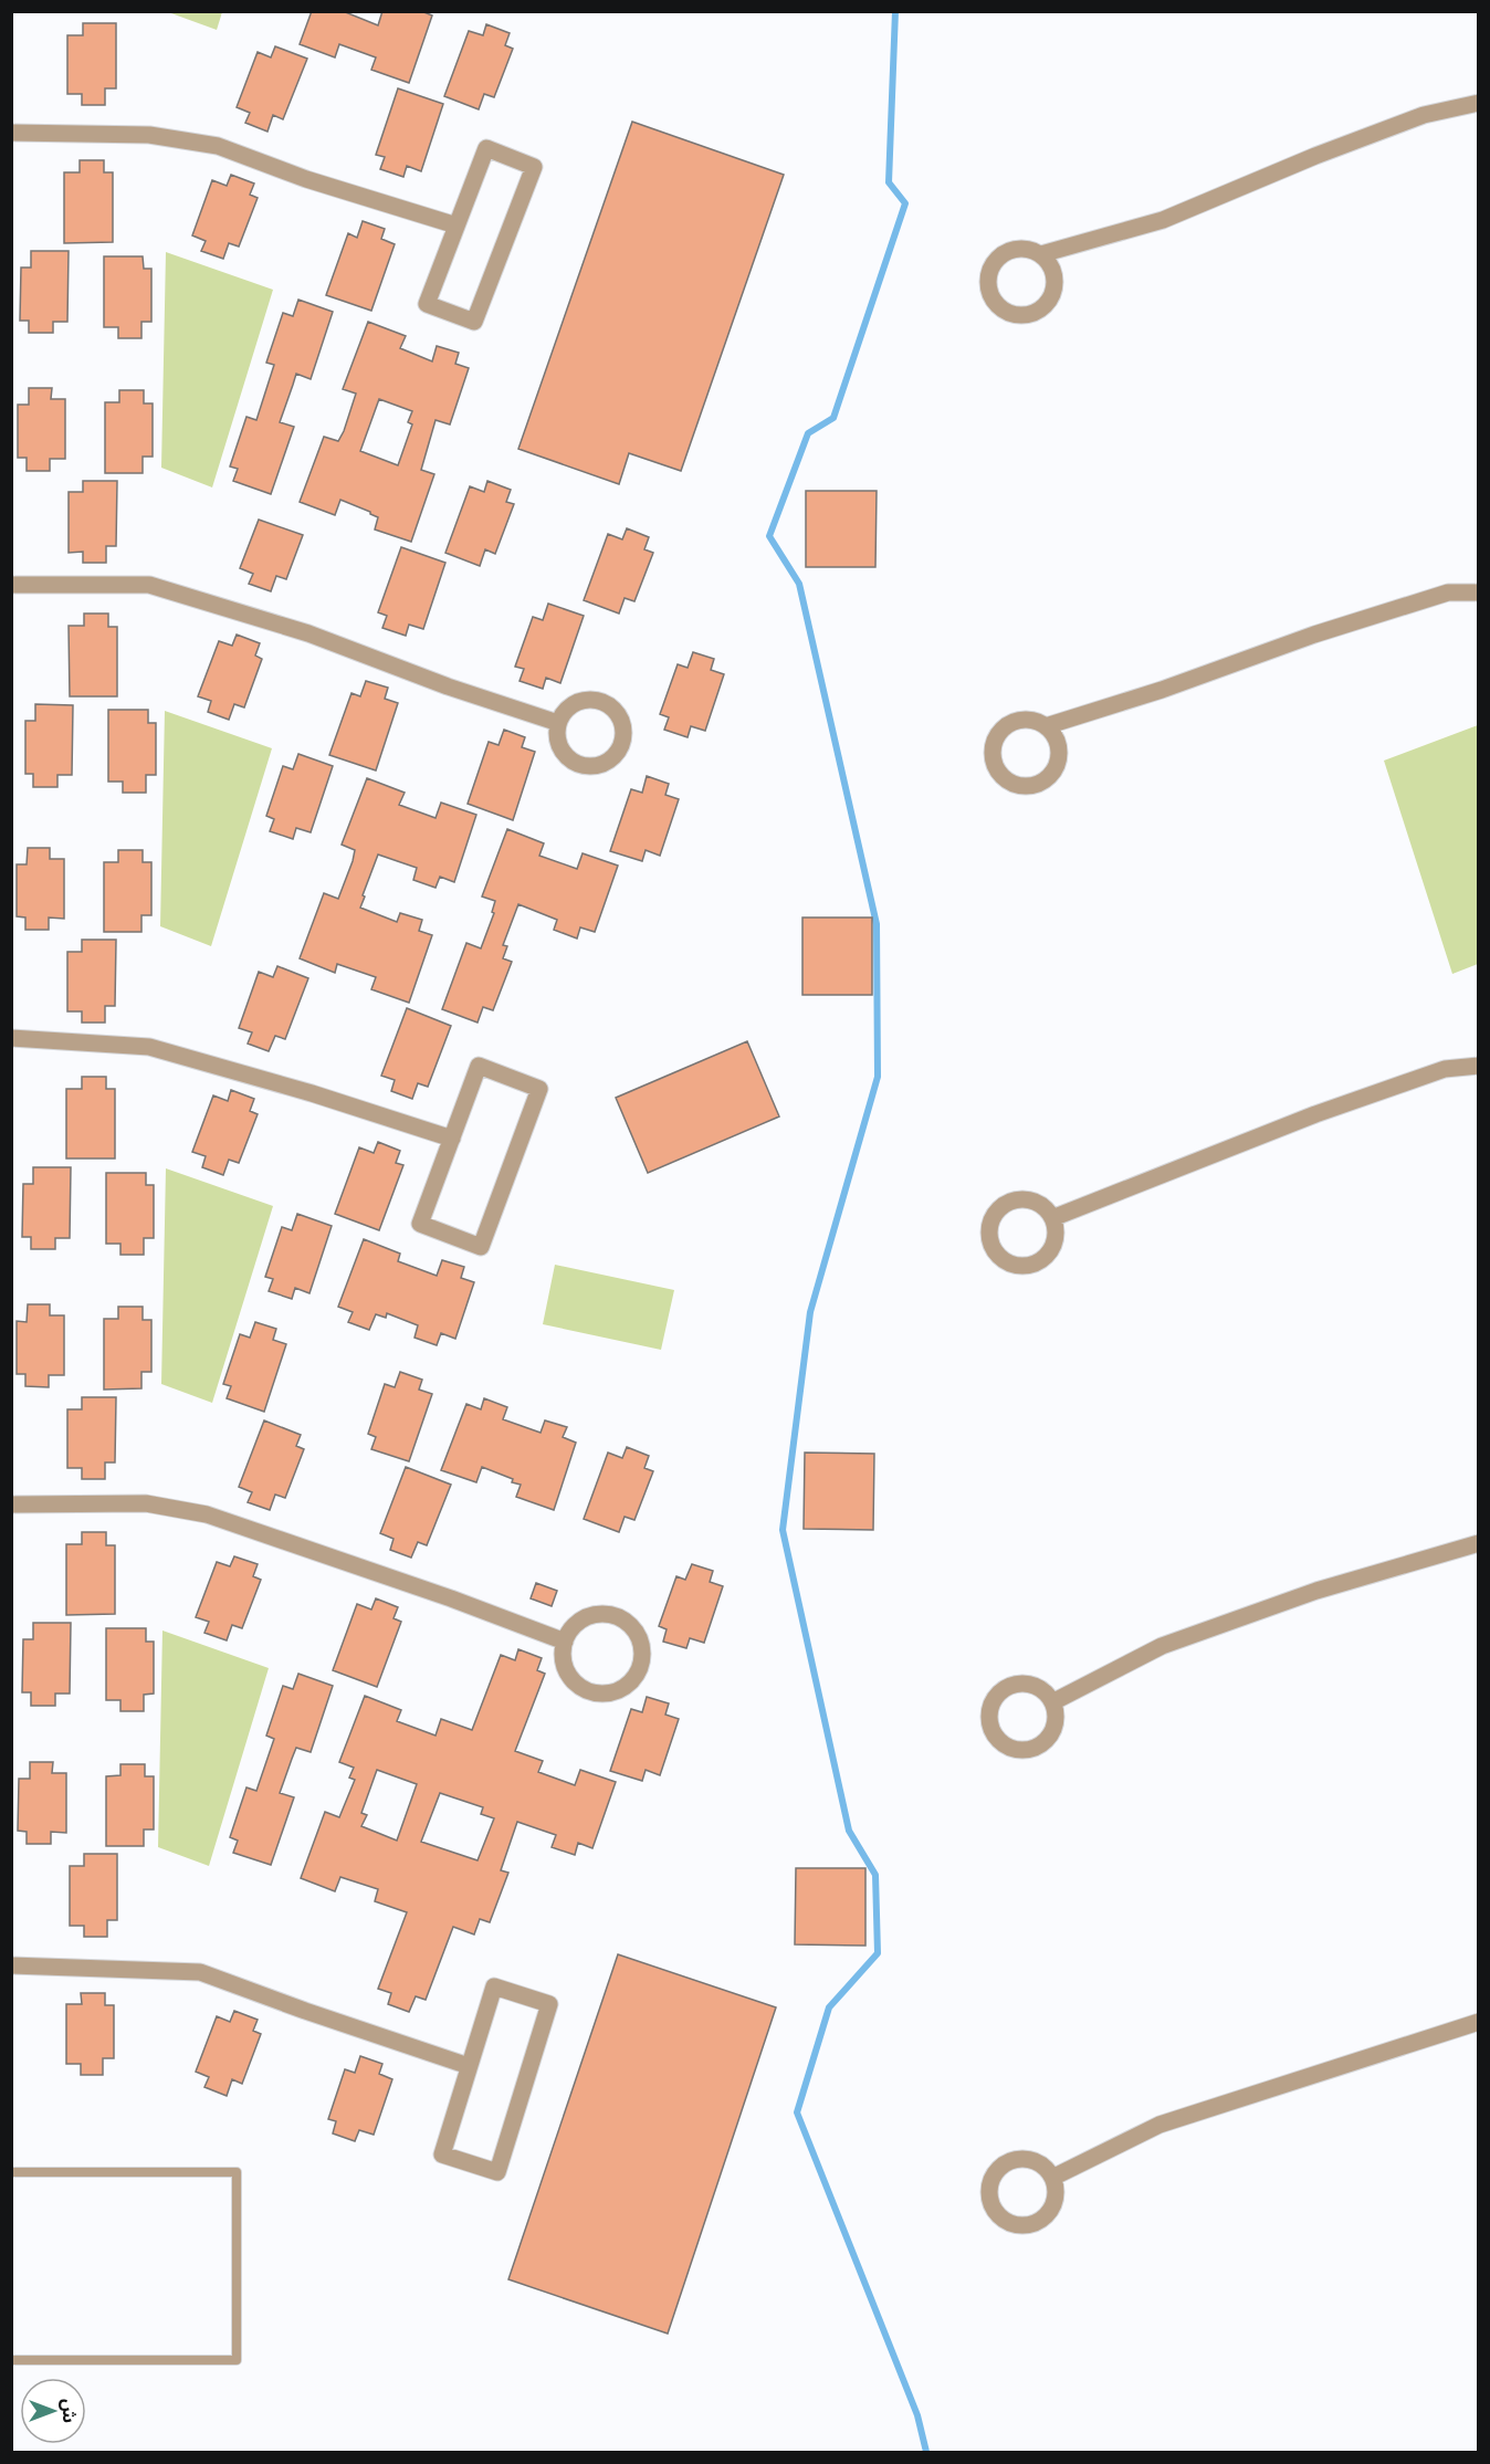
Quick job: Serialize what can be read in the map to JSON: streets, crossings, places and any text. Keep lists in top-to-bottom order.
{
  "north": "right"
}
